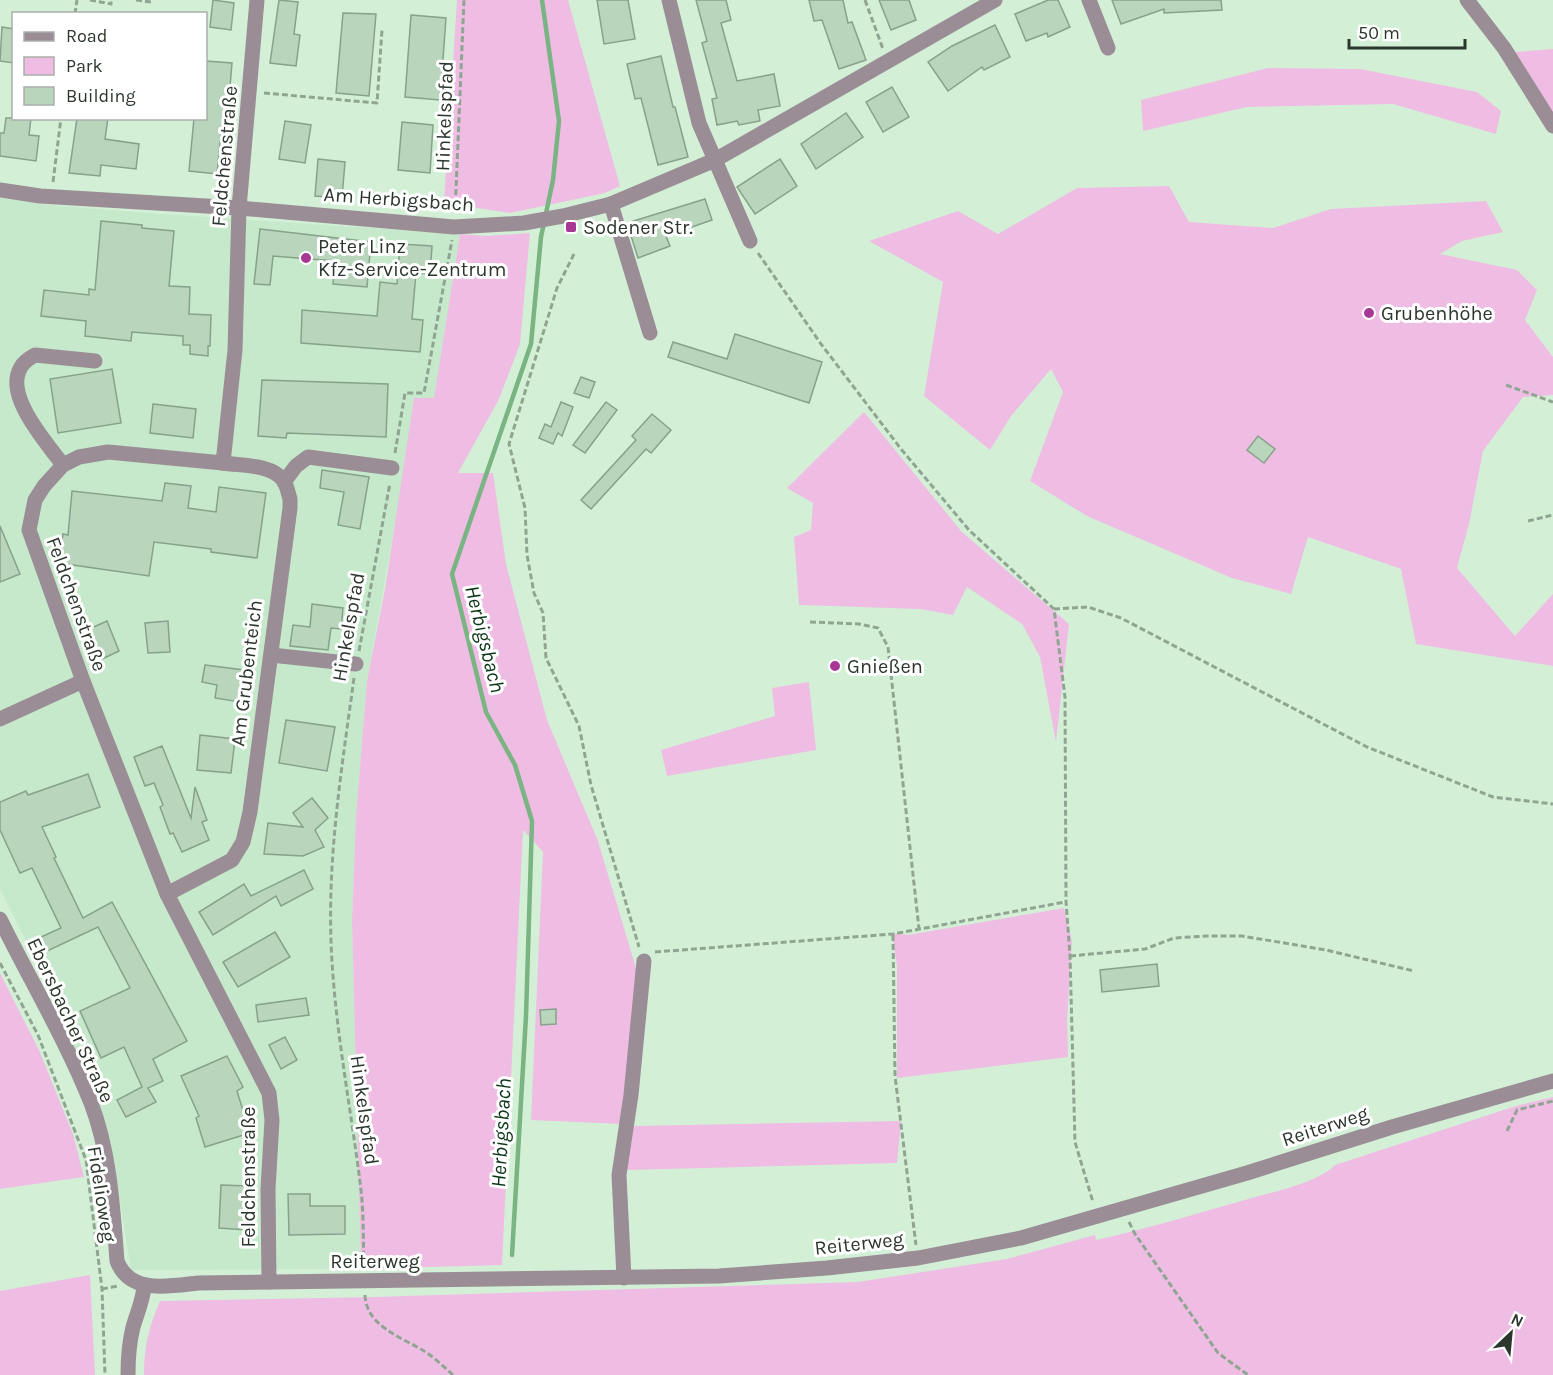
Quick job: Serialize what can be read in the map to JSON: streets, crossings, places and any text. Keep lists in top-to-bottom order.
{
  "streets": {
    "street": [
      "Feldchenstraße",
      "Am Herbigsbach",
      "Am Grubenteich",
      "Ebersbacher Straße",
      "Reiterweg"
    ],
    "path": ["Hinkelspfad", "Fidelioweg"]
  },
  "crossings": [
    ["Hinkelspfad", "Am Herbigsbach"],
    ["Hinkelspfad", "Reiterweg"],
    ["Feldchenstraße", "Am Herbigsbach"],
    ["Feldchenstraße", "Am Grubenteich"],
    ["Feldchenstraße", "Reiterweg"],
    ["Ebersbacher Straße", "Reiterweg"]
  ],
  "water": ["Herbigsbach"],
  "places": {
    "transit": ["Sodener Str."],
    "other": ["Peter Linz Kfz-Service-Zentrum", "Grubenhöhe", "Gnießen"]
  },
  "legend": ["Road", "Park", "Building"],
  "scale_bar": "50 m",
  "north": "top right"
}
